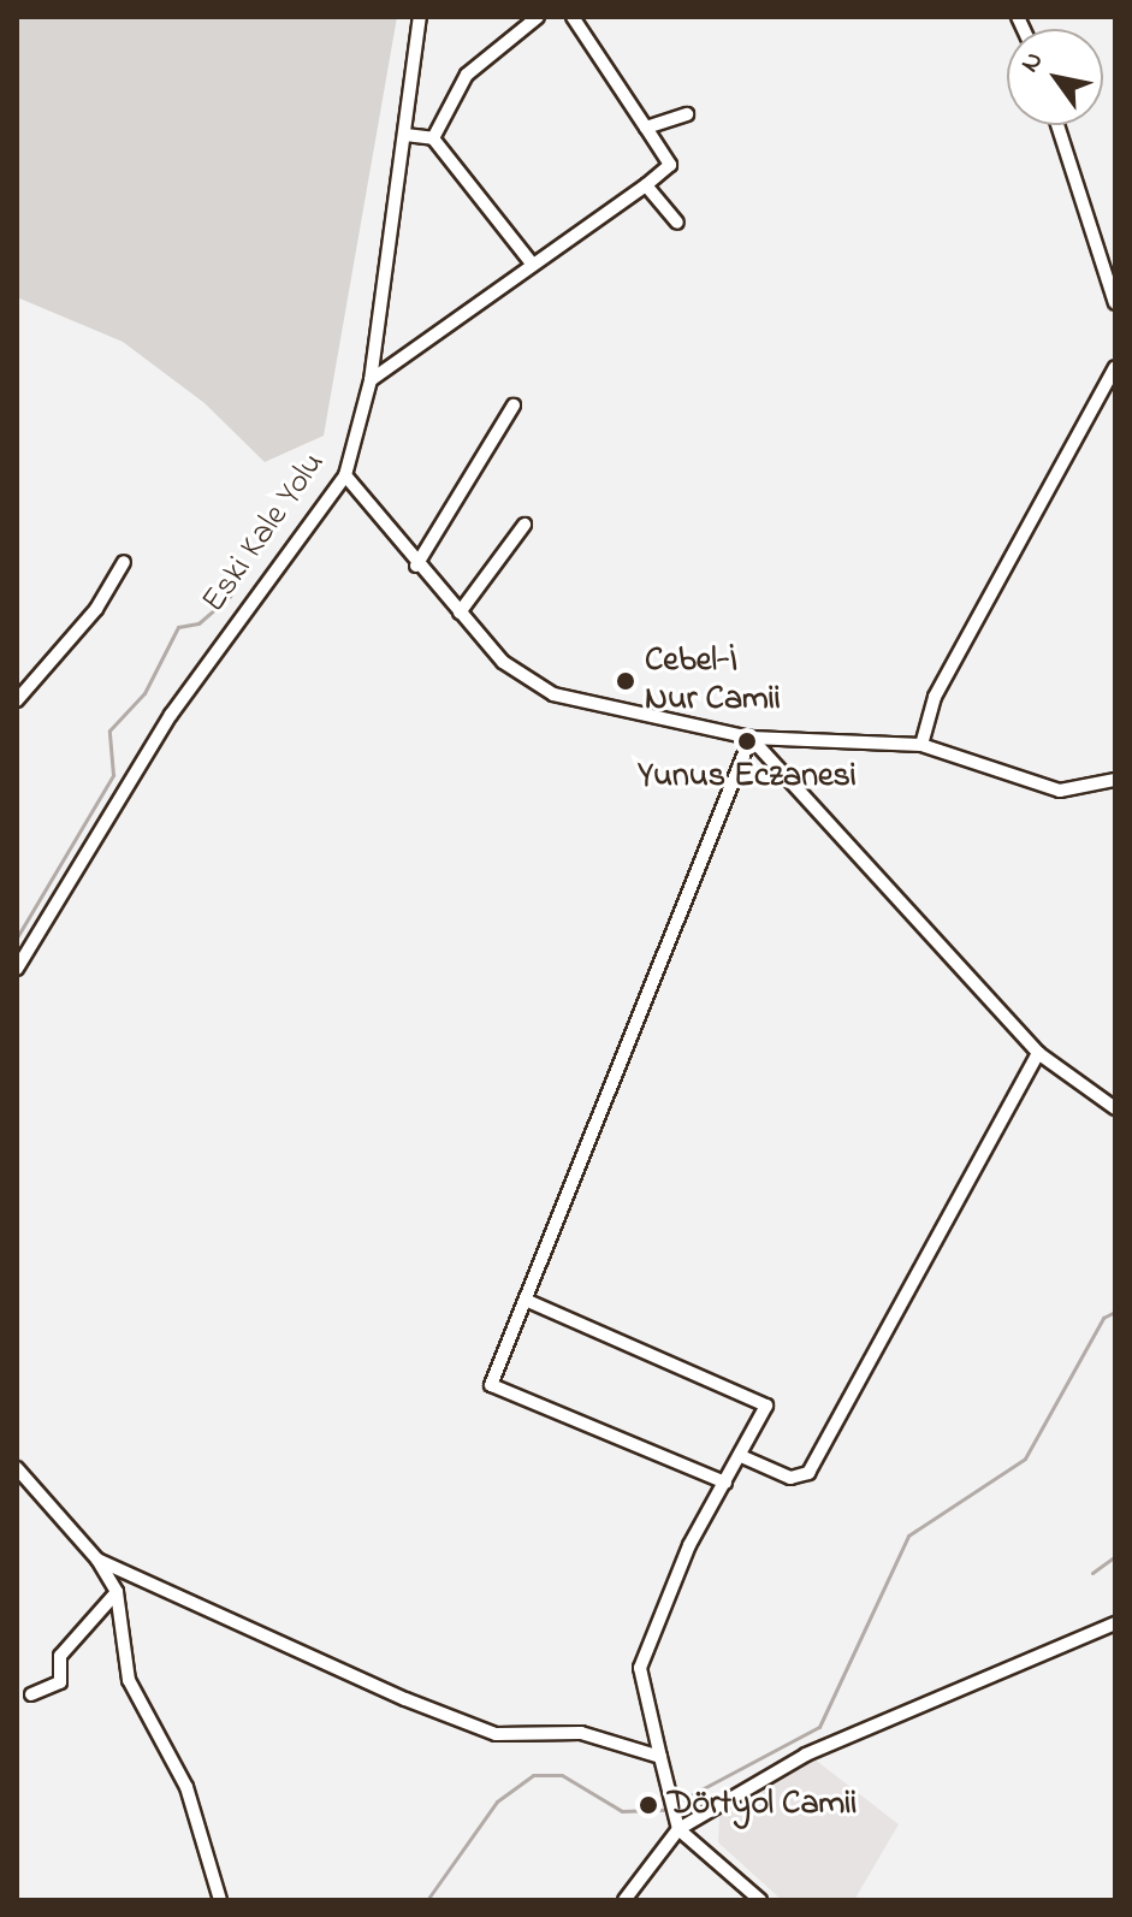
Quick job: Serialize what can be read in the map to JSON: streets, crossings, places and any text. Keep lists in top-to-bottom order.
{
  "streets": {
    "street": ["Eski Kale Yolu"]
  },
  "places": ["Cebel-İ Nur Camii", "Yunus Eczanesi", "Dörtyol Camii"],
  "north": "top left"
}
